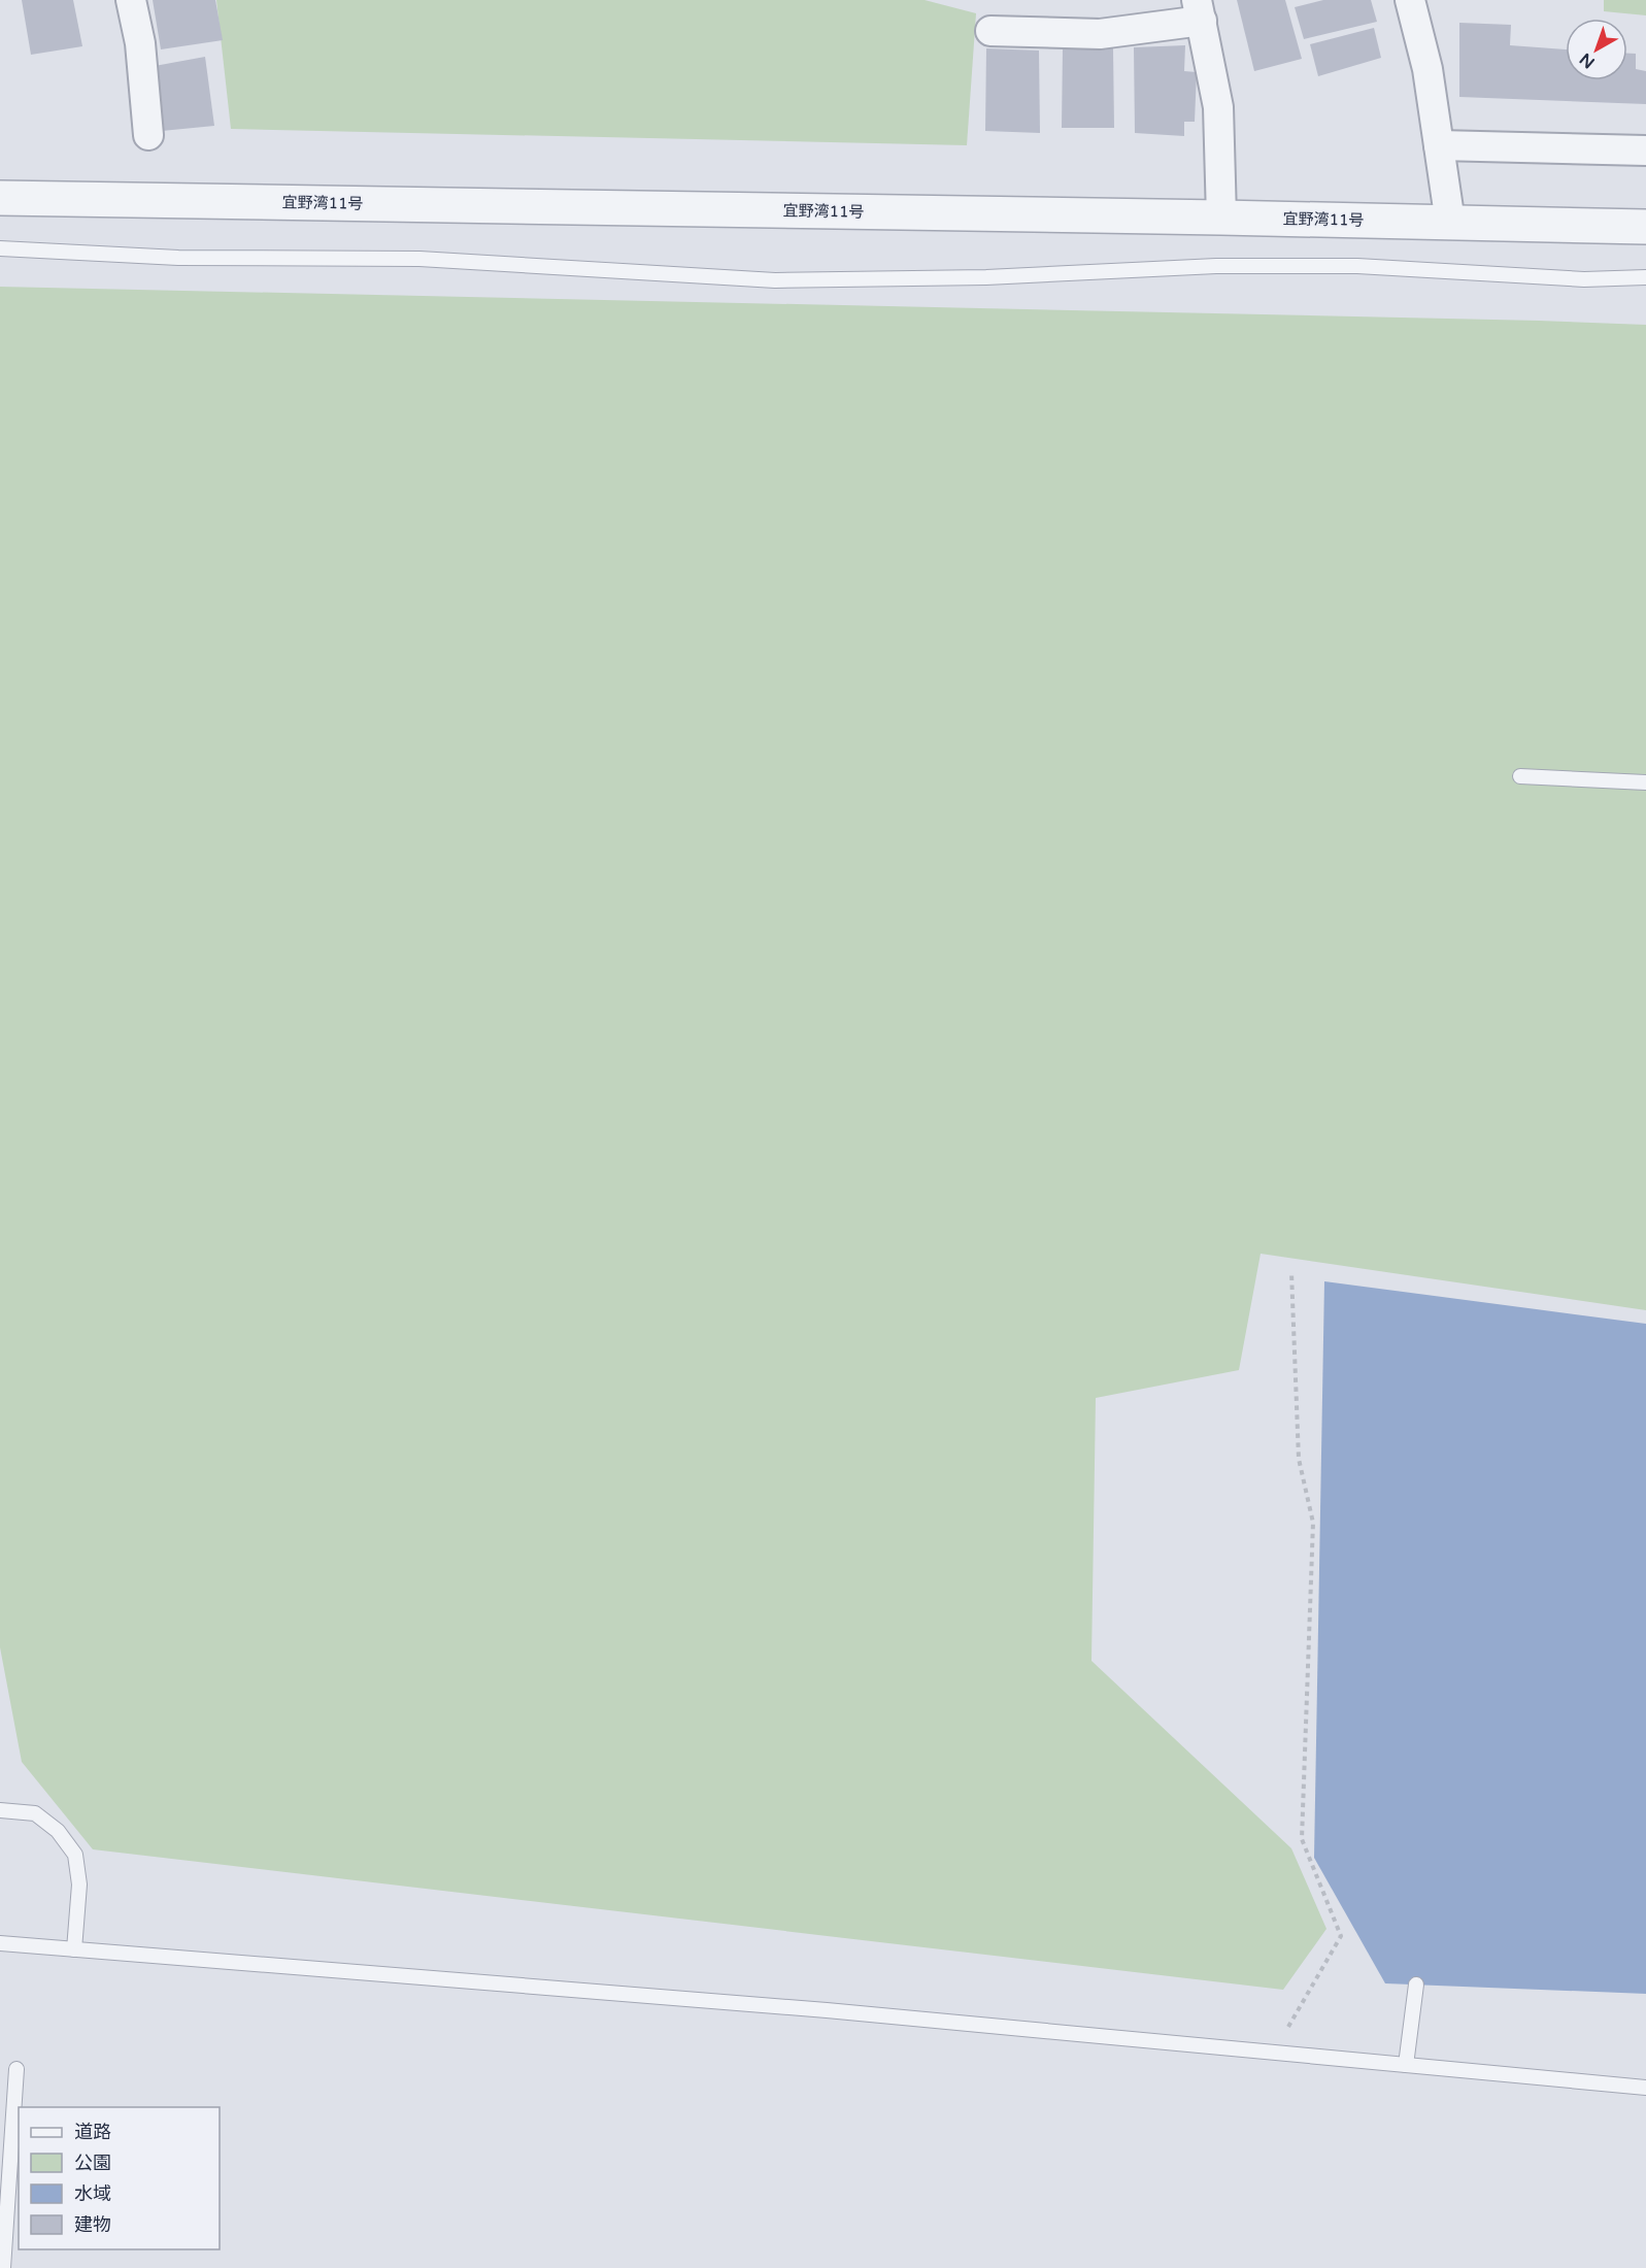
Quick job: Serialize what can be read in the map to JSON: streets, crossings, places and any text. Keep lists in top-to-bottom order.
{
  "streets": {
    "street": ["宜野湾11号"]
  },
  "legend": [
    "道路",
    "公園",
    "水域",
    "建物"
  ],
  "north": "bottom left"
}
